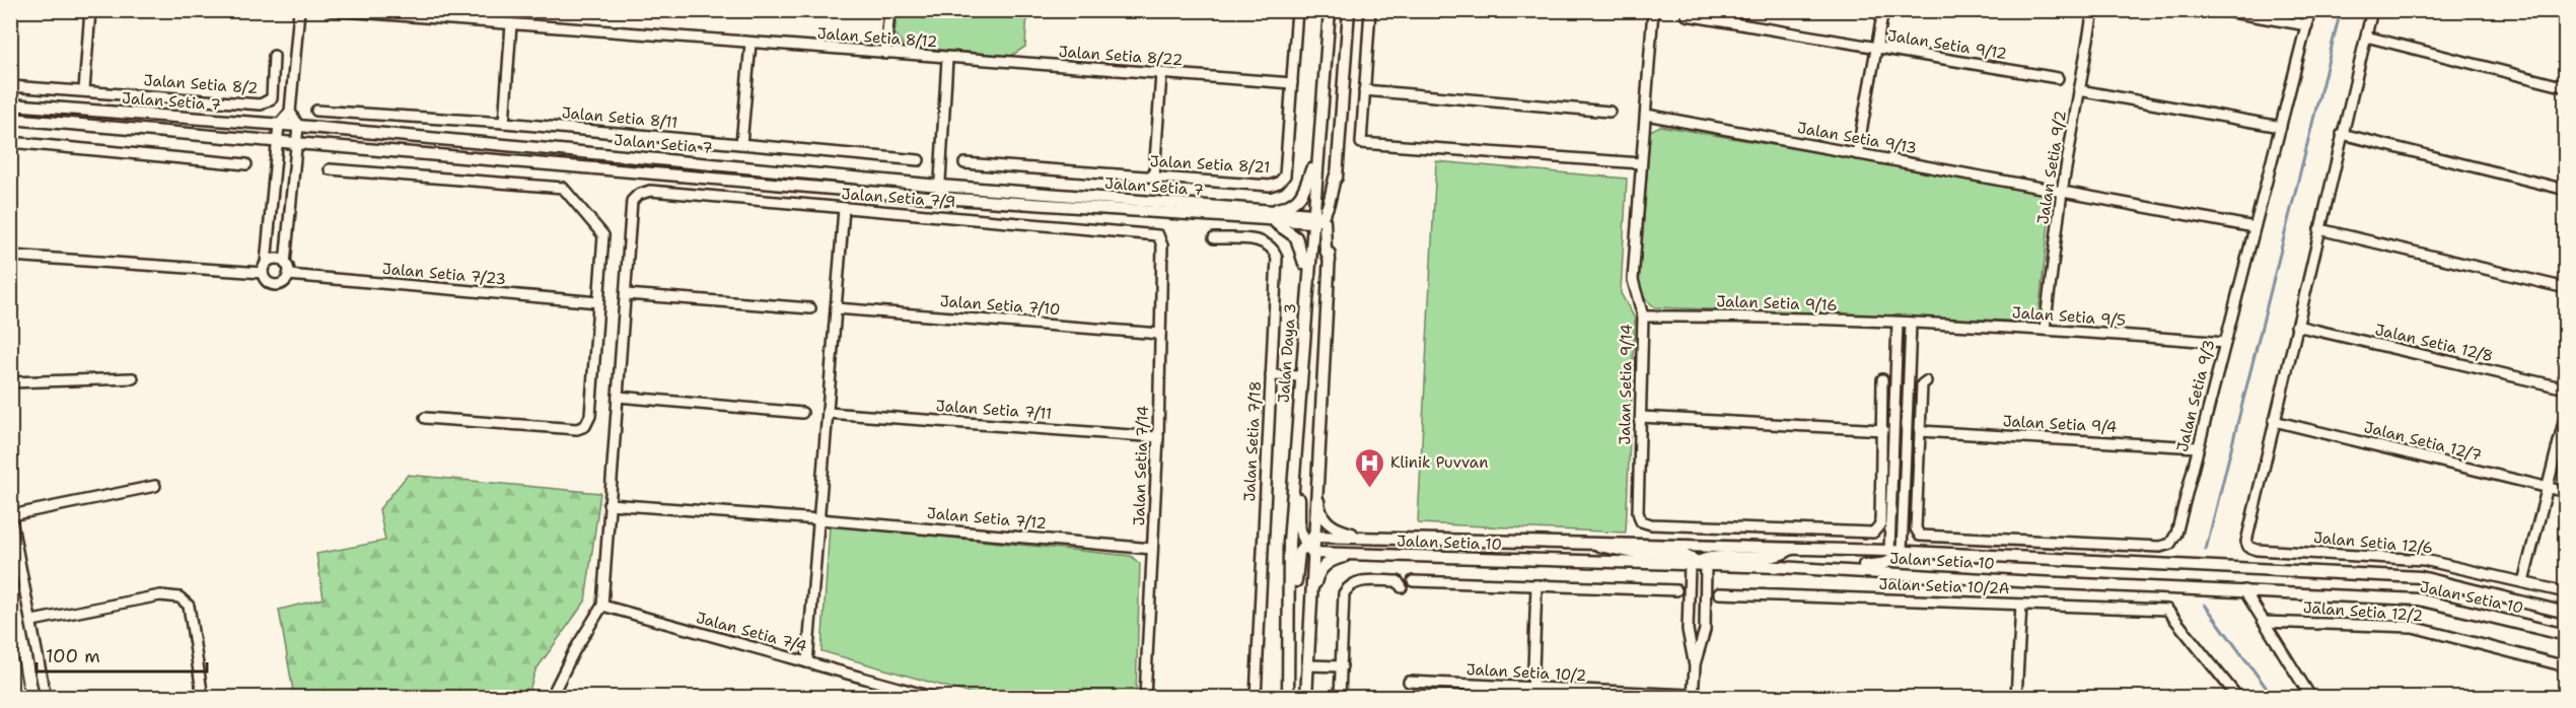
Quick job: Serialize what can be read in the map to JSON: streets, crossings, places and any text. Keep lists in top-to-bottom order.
{
  "streets": {
    "street": [
      "Jalan Setia 8/12",
      "Jalan Setia 9/12",
      "Jalan Setia 8/22",
      "Jalan Setia 8/2",
      "Jalan Setia 7",
      "Jalan Setia 8/11",
      "Jalan Setia 9/13",
      "Jalan Setia 8/21",
      "Jalan Setia 9/2",
      "Jalan Setia 7/9",
      "Jalan Setia 7/23",
      "Jalan Setia 9/16",
      "Jalan Setia 7/10",
      "Jalan Setia 9/5",
      "Jalan Setia 12/8",
      "Jalan Daya 3",
      "Jalan Setia 9/14",
      "Jalan Setia 9/3",
      "Jalan Setia 7/11",
      "Jalan Setia 9/4",
      "Jalan Setia 7/18",
      "Jalan Setia 12/7",
      "Jalan Setia 7/14",
      "Jalan Setia 7/12",
      "Jalan Setia 10",
      "Jalan Setia 12/6",
      "Jalan Setia 10/2A",
      "Jalan Setia 12/2",
      "Jalan Setia 7/4",
      "Jalan Setia 10/2"
    ]
  },
  "crossings": [
    ["Jalan Setia 8/12", "Jalan Setia 8/22"],
    ["Jalan Setia 8/22", "Jalan Setia 8/21"],
    ["Jalan Setia 7", "Jalan Daya 3"],
    ["Jalan Setia 9/13", "Jalan Setia 9/2"],
    ["Jalan Setia 9/13", "Jalan Setia 9/14"],
    ["Jalan Setia 9/13", "Jalan Setia 9/3"],
    ["Jalan Setia 9/2", "Jalan Setia 9/5"],
    ["Jalan Setia 7/9", "Jalan Setia 7/14"],
    ["Jalan Setia 9/16", "Jalan Setia 9/5"],
    ["Jalan Setia 9/16", "Jalan Setia 9/14"],
    ["Jalan Setia 7/10", "Jalan Setia 7/14"],
    ["Jalan Setia 9/5", "Jalan Setia 9/3"],
    ["Jalan Setia 9/3", "Jalan Setia 9/4"],
    ["Jalan Setia 7/11", "Jalan Setia 7/14"],
    ["Jalan Setia 12/7", "Jalan Setia 12/6"],
    ["Jalan Setia 7/14", "Jalan Setia 7/12"]
  ],
  "places": {
    "hospital": ["Klinik Puvvan"]
  },
  "scale_bar": "100 m"
}
